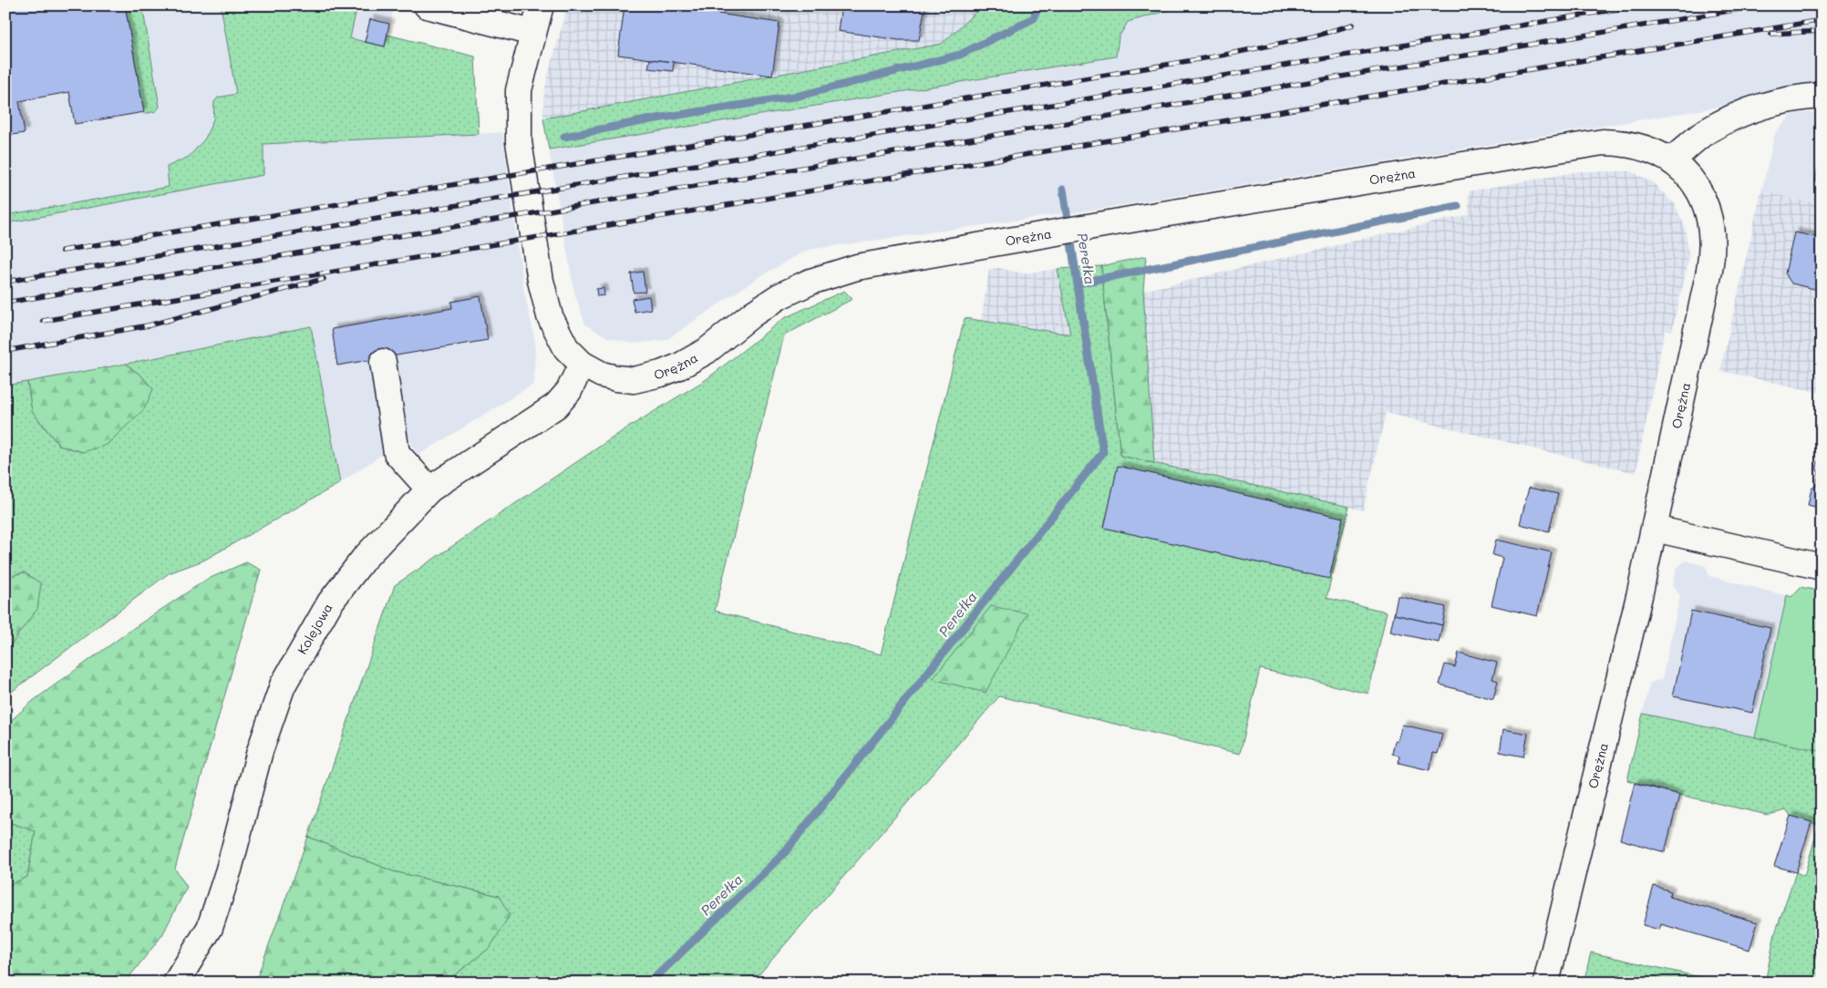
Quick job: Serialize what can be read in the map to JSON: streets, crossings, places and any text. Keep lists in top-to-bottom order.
{
  "streets": {
    "street": ["Orężna", "Kolejowa"]
  },
  "crossings": [
    ["Orężna", "Kolejowa"]
  ],
  "water": ["Perełka"]
}
